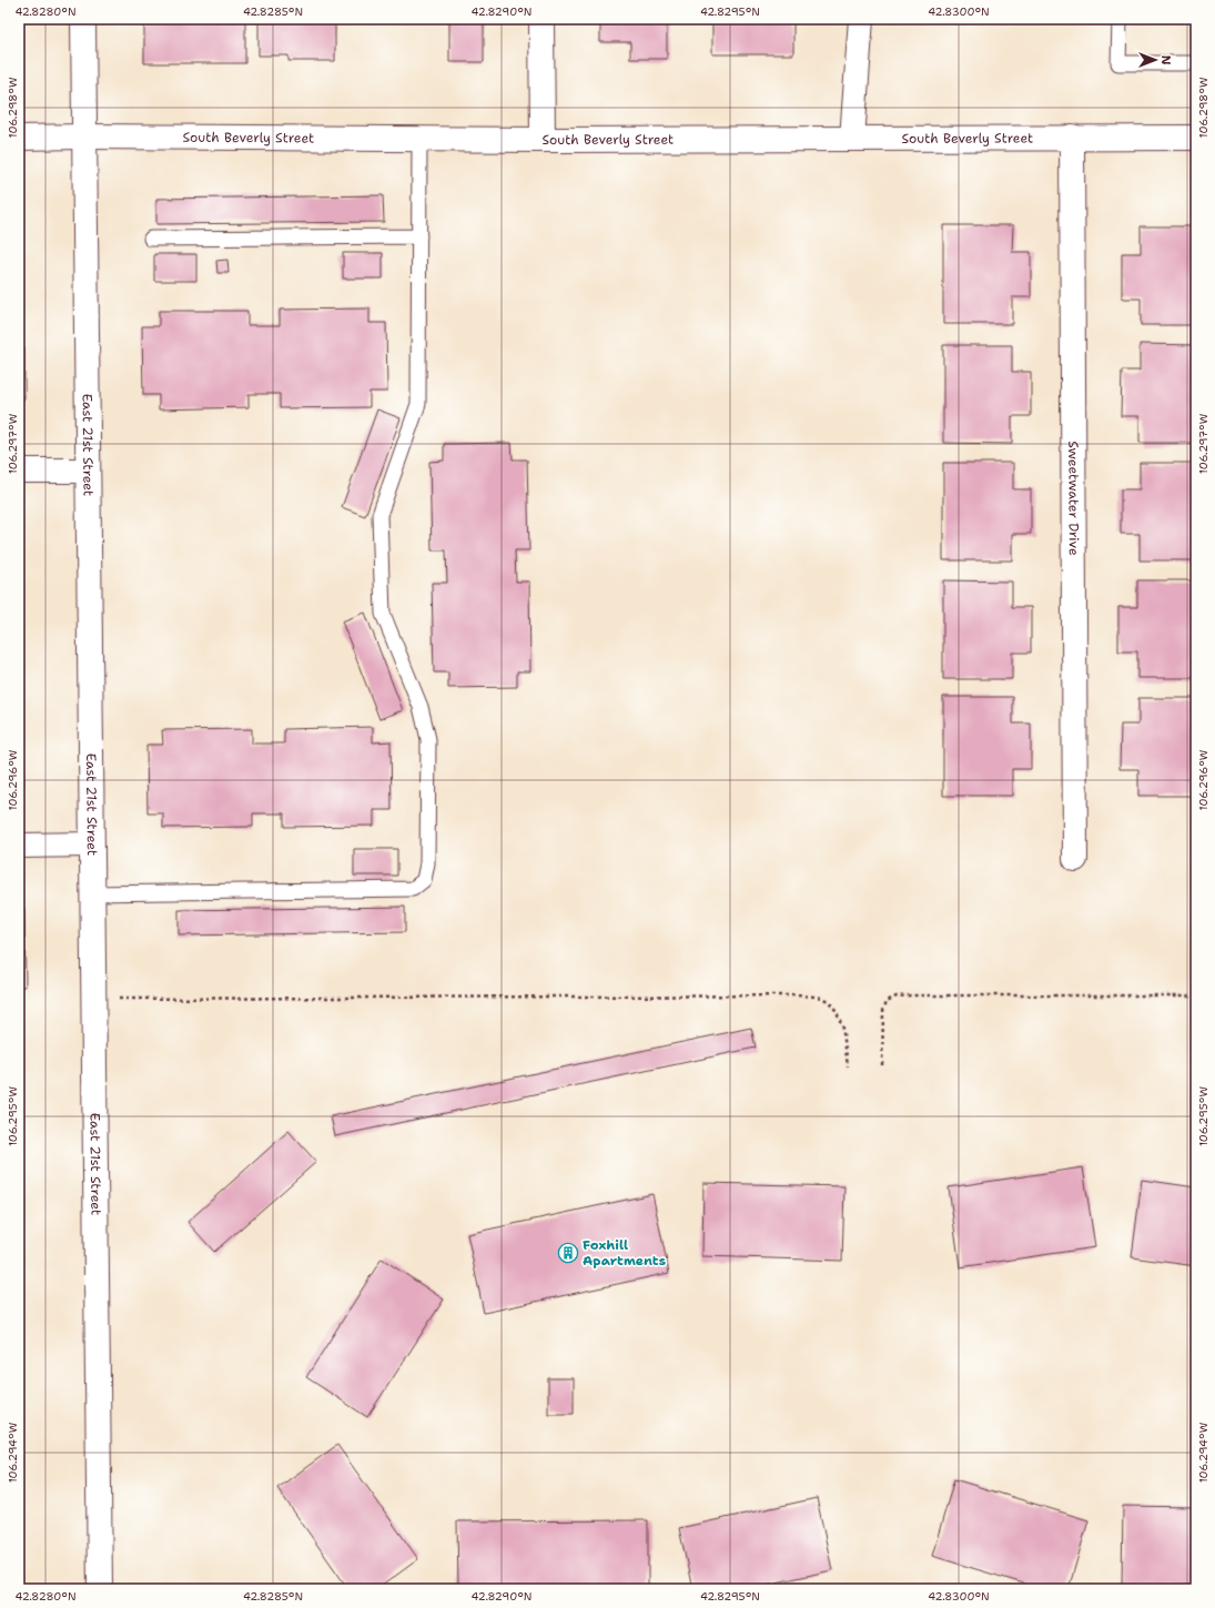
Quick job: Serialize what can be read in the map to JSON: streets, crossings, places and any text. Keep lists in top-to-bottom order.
{
  "streets": {
    "street": ["South Beverly Street", "East 21st Street", "Sweetwater Drive"]
  },
  "crossings": [
    ["South Beverly Street", "East 21st Street"],
    ["South Beverly Street", "Sweetwater Drive"]
  ],
  "places": {
    "building": ["Foxhill Apartments"]
  },
  "north": "right",
  "coordinates": [
    "42.8280°N",
    "42.8285°N",
    "42.8290°N",
    "42.8295°N",
    "42.8300°N",
    "106.298°W",
    "106.297°W",
    "106.296°W",
    "106.295°W",
    "106.294°W"
  ]
}
